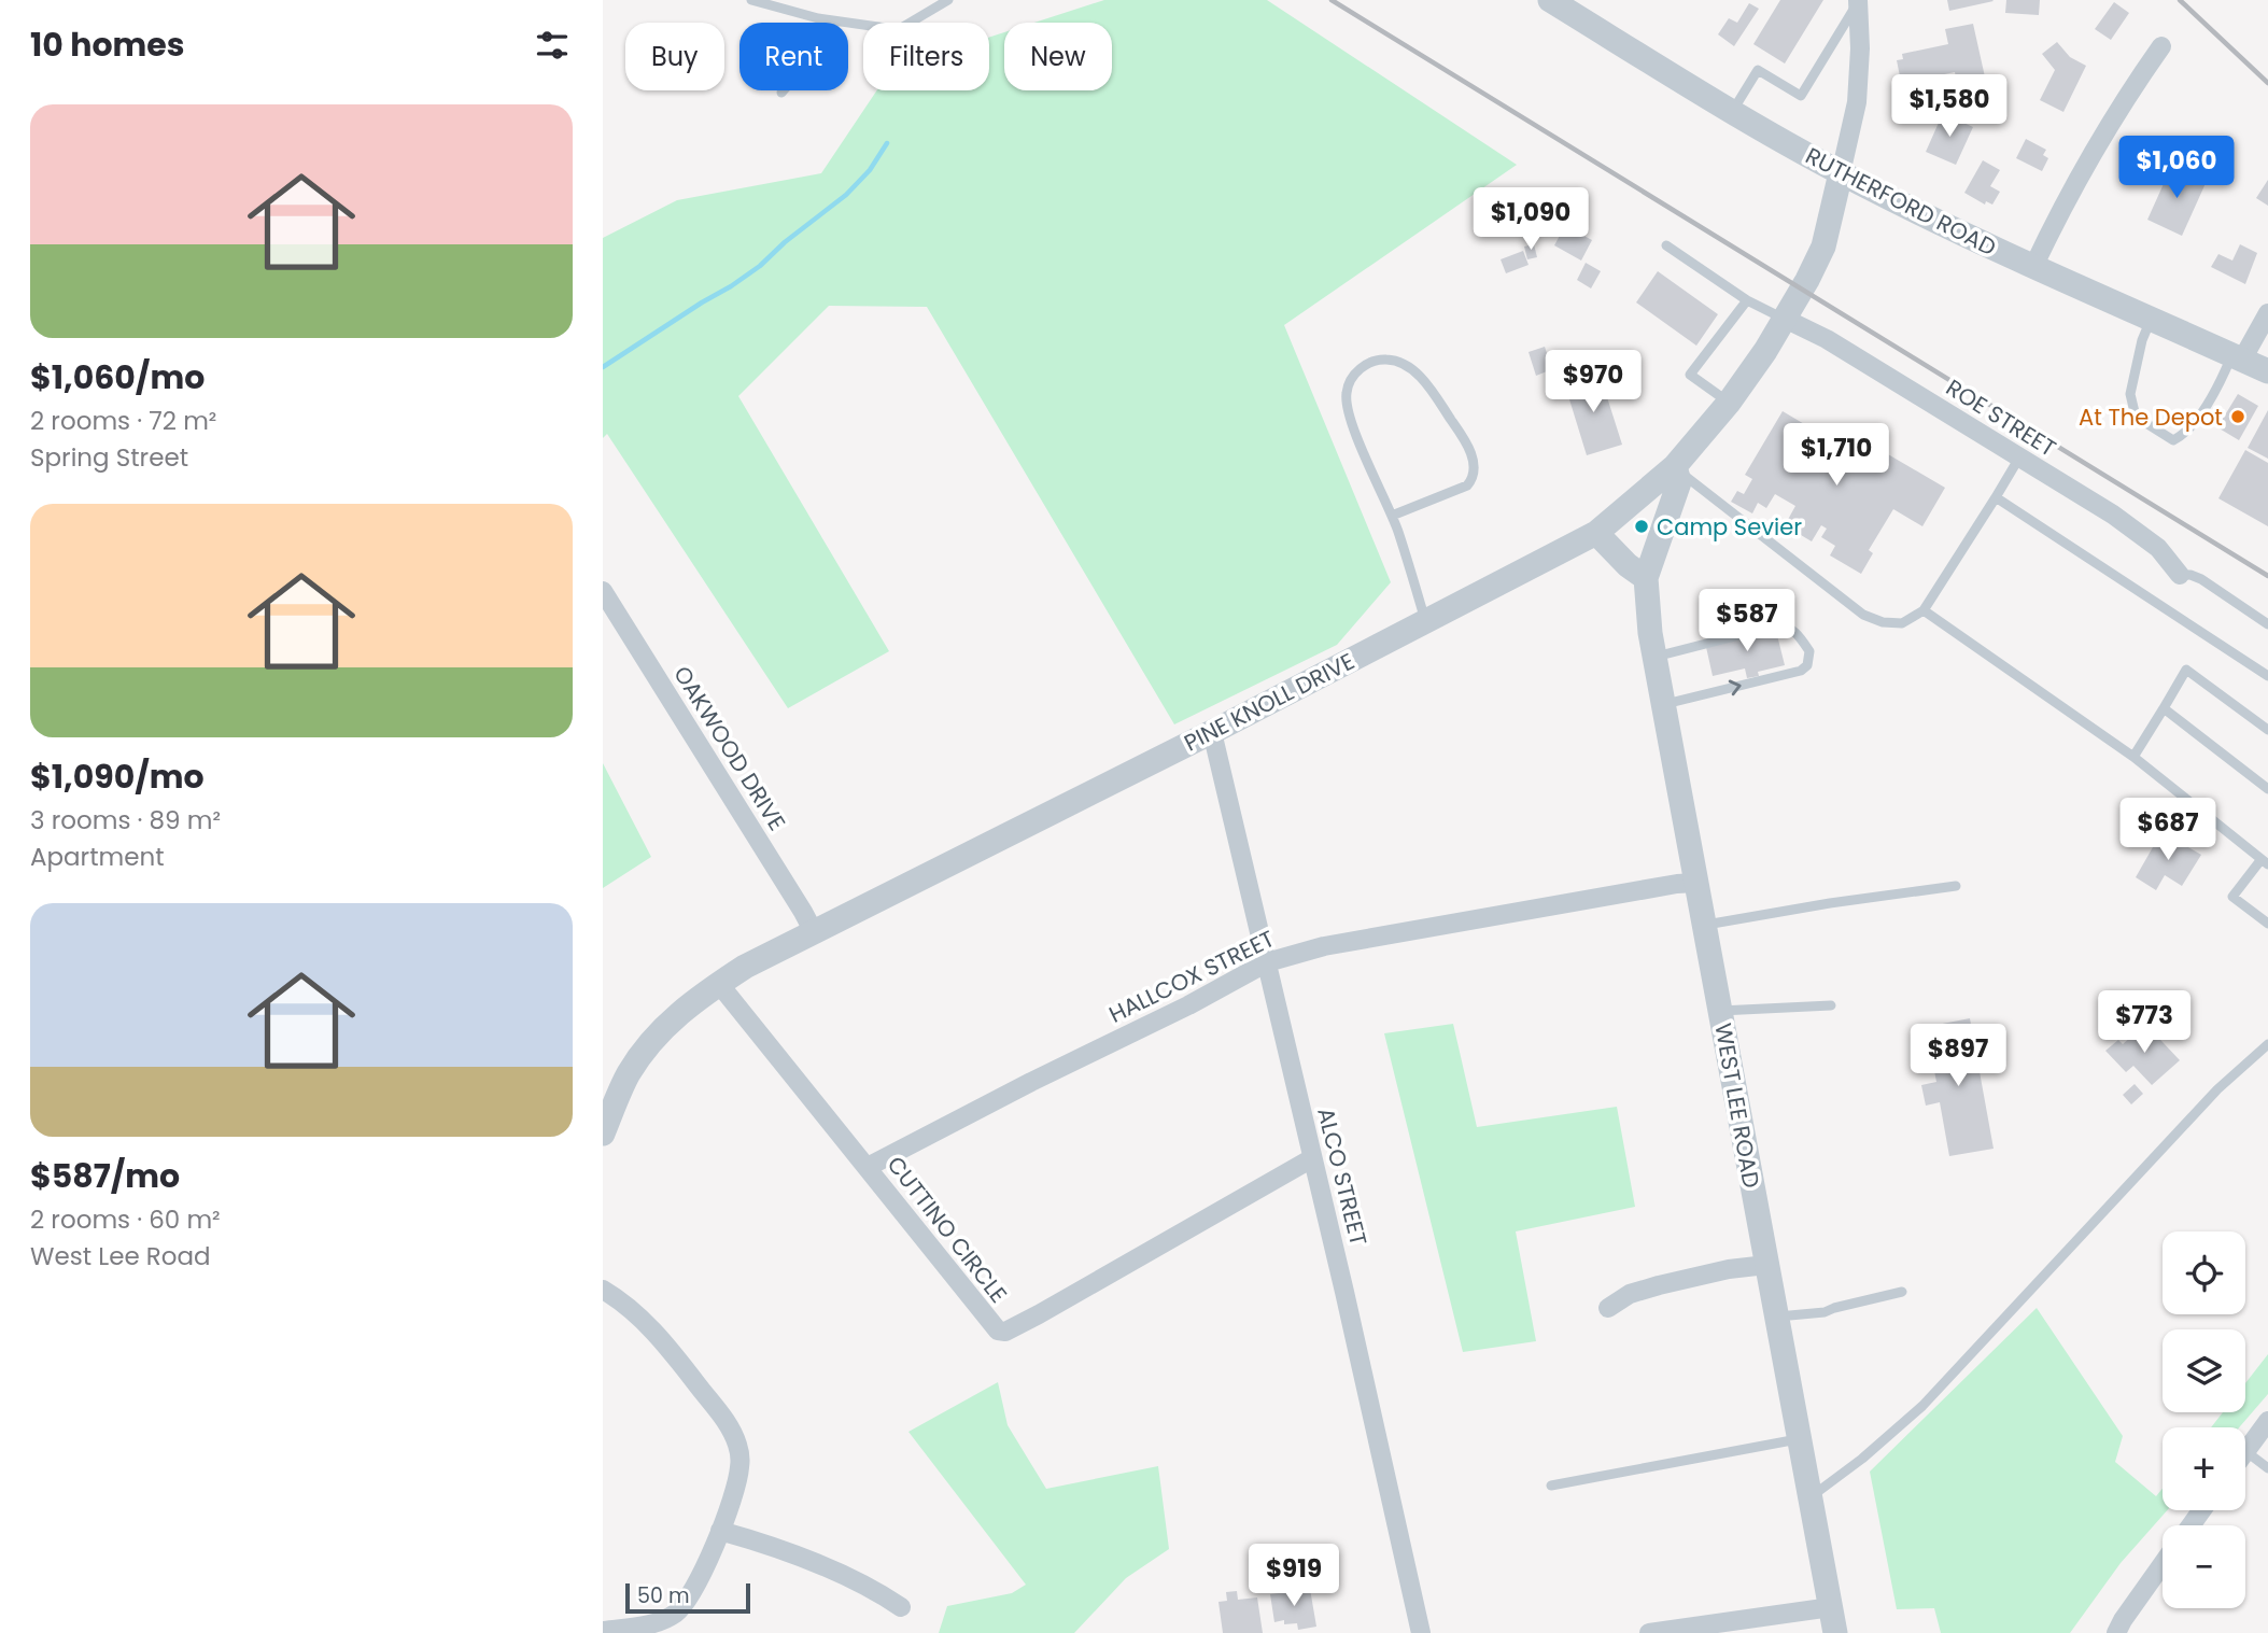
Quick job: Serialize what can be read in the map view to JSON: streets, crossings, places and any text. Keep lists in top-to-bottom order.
{
  "streets": {
    "street": [
      "RUTHERFORD ROAD",
      "ROE STREET",
      "PINE KNOLL DRIVE",
      "OAKWOOD DRIVE",
      "HALLCOX STREET",
      "WEST LEE ROAD",
      "ALCO STREET",
      "CUTTINO CIRCLE"
    ]
  },
  "crossings": [
    ["RUTHERFORD ROAD", "PINE KNOLL DRIVE"],
    ["ROE STREET", "PINE KNOLL DRIVE"],
    ["PINE KNOLL DRIVE", "OAKWOOD DRIVE"],
    ["PINE KNOLL DRIVE", "WEST LEE ROAD"],
    ["PINE KNOLL DRIVE", "ALCO STREET"],
    ["PINE KNOLL DRIVE", "CUTTINO CIRCLE"],
    ["HALLCOX STREET", "WEST LEE ROAD"],
    ["HALLCOX STREET", "ALCO STREET"],
    ["HALLCOX STREET", "CUTTINO CIRCLE"],
    ["ALCO STREET", "CUTTINO CIRCLE"]
  ],
  "places": ["At The Depot", "Camp Sevier"],
  "scale_bar": "50 m",
  "page": {
    "heading": "10 homes",
    "chip": [
      "Buy",
      "Rent",
      "Filters",
      "New"
    ],
    "price": [
      "$1,580",
      "$1,060",
      "$1,090",
      "$970",
      "$1,710",
      "$587",
      "$687",
      "$773",
      "$897",
      "$919"
    ],
    "list": [
      {
        "name": "$1,060/mo",
        "note": "2 rooms · 72 m² · Spring Street"
      },
      {
        "name": "$1,090/mo",
        "note": "3 rooms · 89 m² · Apartment"
      },
      {
        "name": "$587/mo",
        "note": "2 rooms · 60 m² · West Lee Road"
      }
    ],
    "map_buttons": ["+", "−"],
    "scale": "50 m"
  }
}
